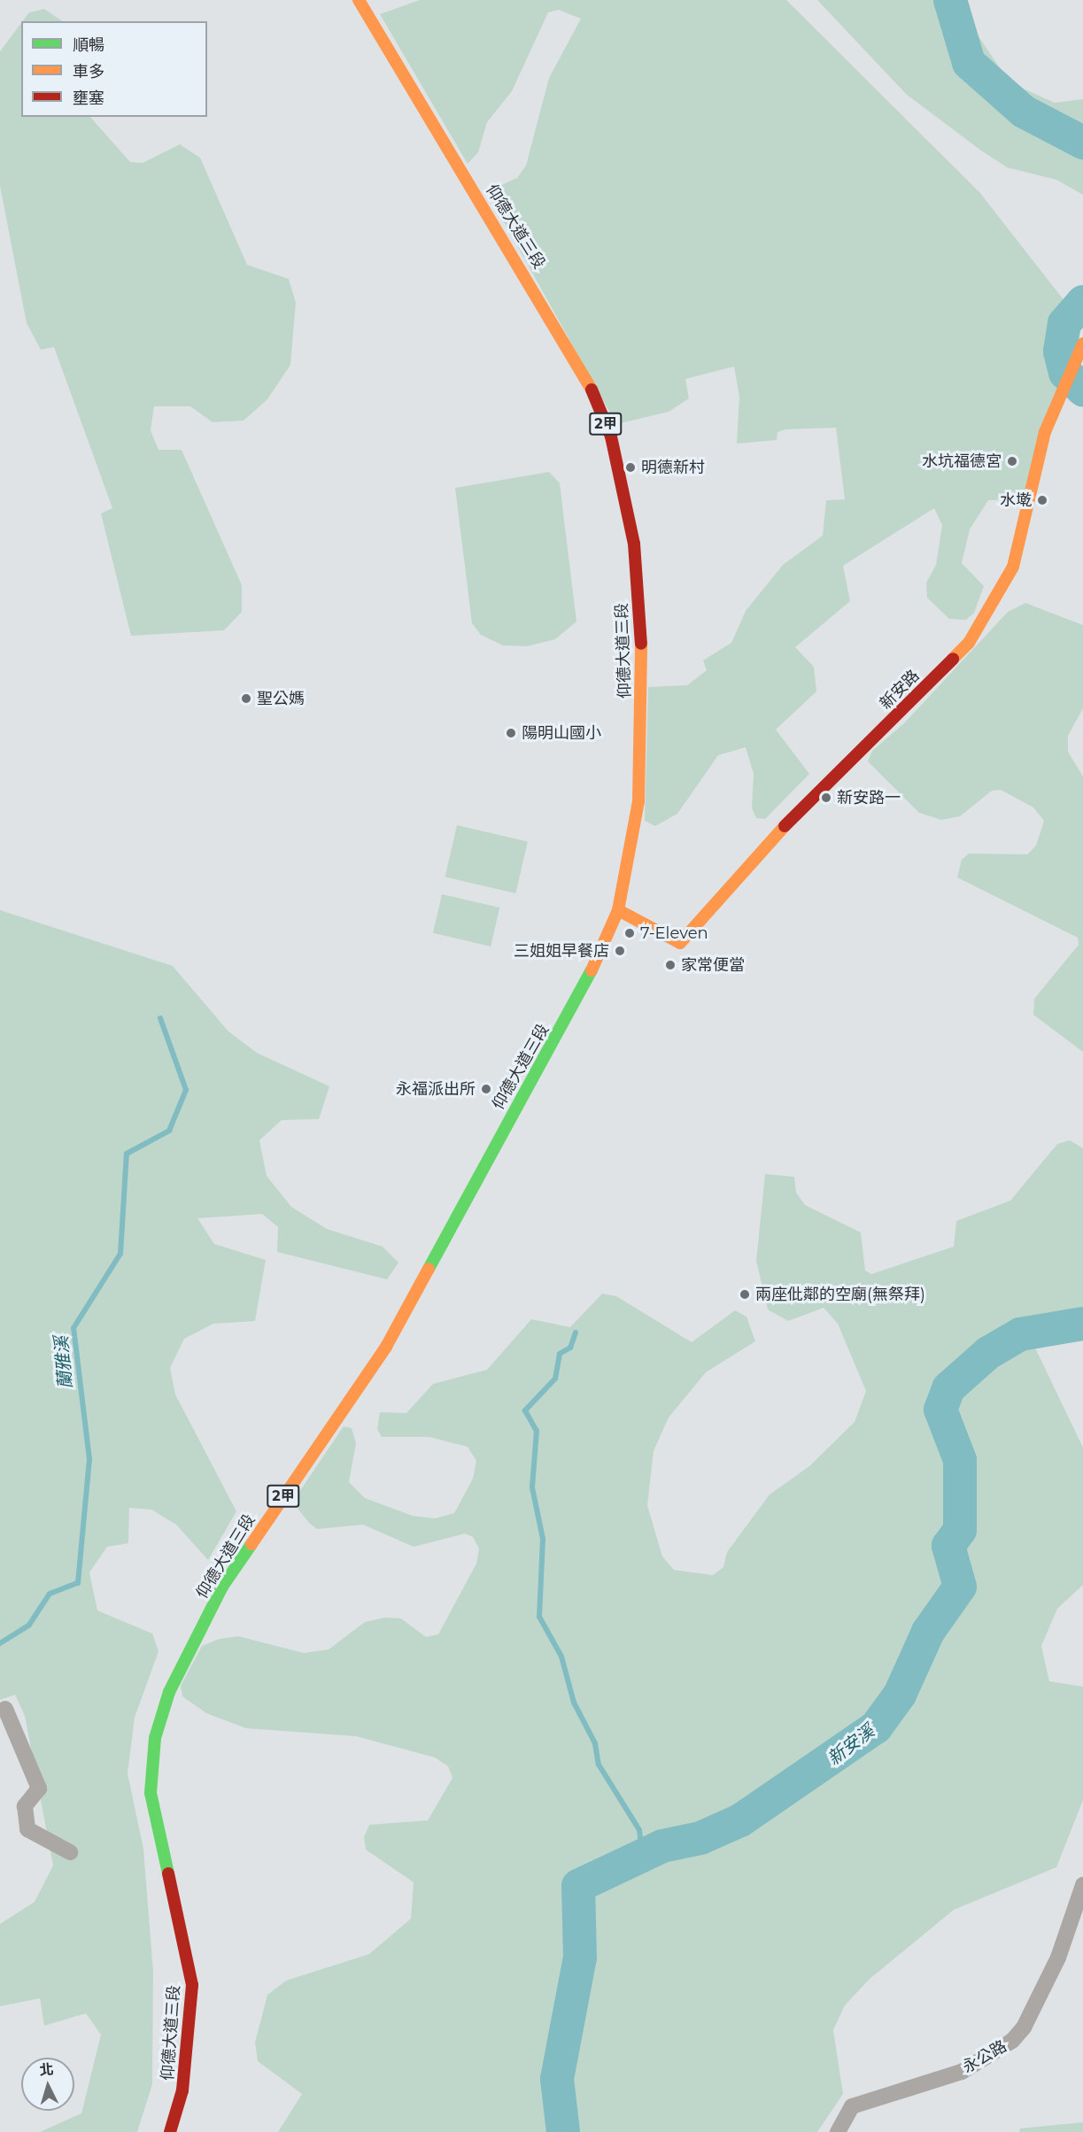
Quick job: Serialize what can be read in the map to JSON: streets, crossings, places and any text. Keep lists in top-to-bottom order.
{
  "streets": {
    "main road": ["仰德大道三段", "2甲", "新安路"],
    "street": ["永公路"]
  },
  "crossings": [
    ["仰德大道三段", "新安路"]
  ],
  "water": ["蘭雅溪", "新安溪"],
  "places": [
    "水坑福德宮",
    "明德新村",
    "水墘",
    "聖公媽",
    "陽明山國小",
    "新安路一",
    "7-Eleven",
    "三姐姐早餐店",
    "家常便當",
    "永福派出所",
    "兩座仳鄰的空廟(無祭拜)"
  ],
  "legend": ["順暢", "車多", "壅塞"],
  "north": "top"
}
